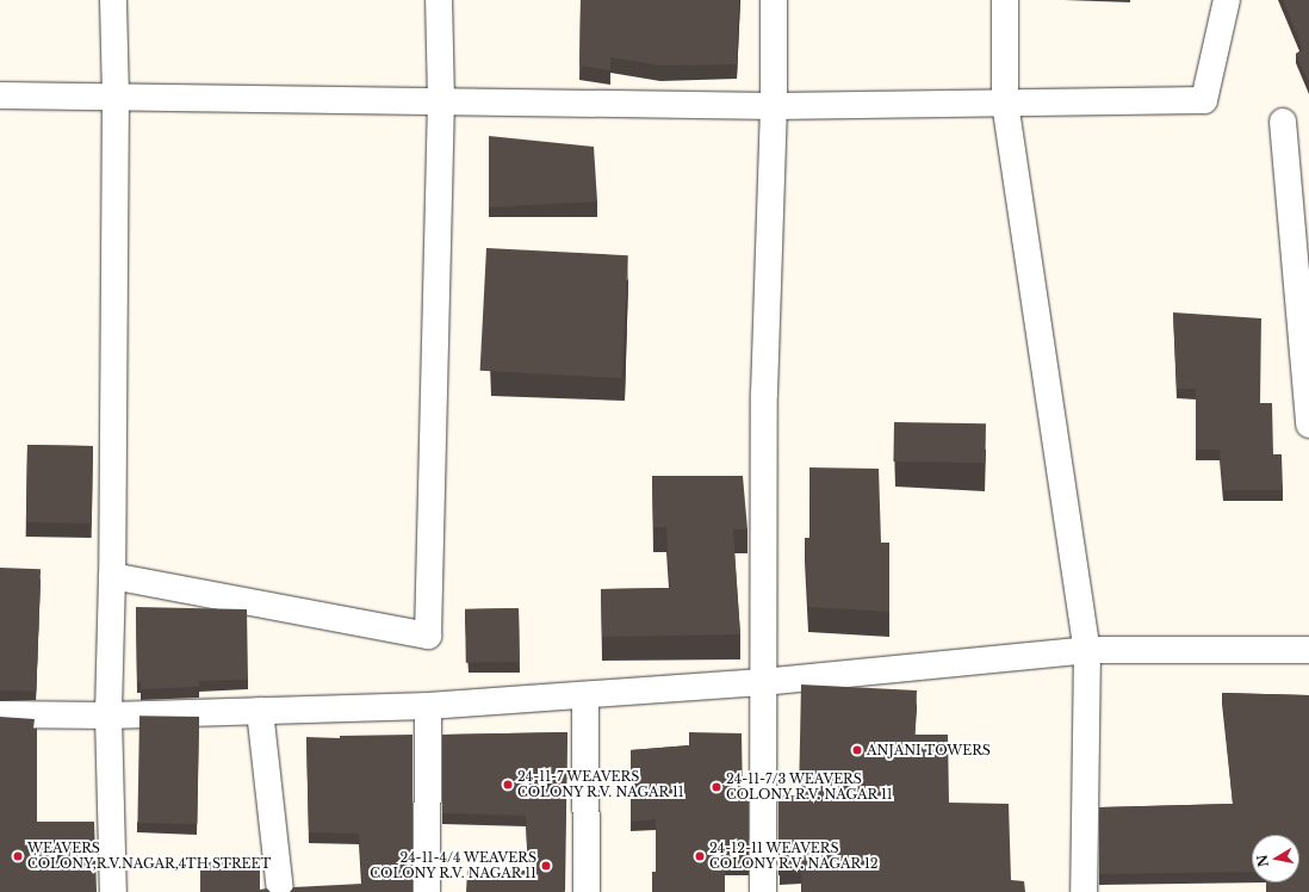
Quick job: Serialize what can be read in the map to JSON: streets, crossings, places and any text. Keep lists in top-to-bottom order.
{
  "places": [
    "ANJANI TOWERS",
    "24-11-7 WEAVERS COLONY R.V. NAGAR 11",
    "24-11-7/3 WEAVERS COLONY R.V. NAGAR 11",
    "WEAVERS COLONY,R.V.NAGAR,4TH STREET",
    "24-12-11 WEAVERS COLONY R.V. NAGAR 12",
    "24-11-4/4 WEAVERS COLONY R.V. NAGAR 11"
  ],
  "north": "left"
}
